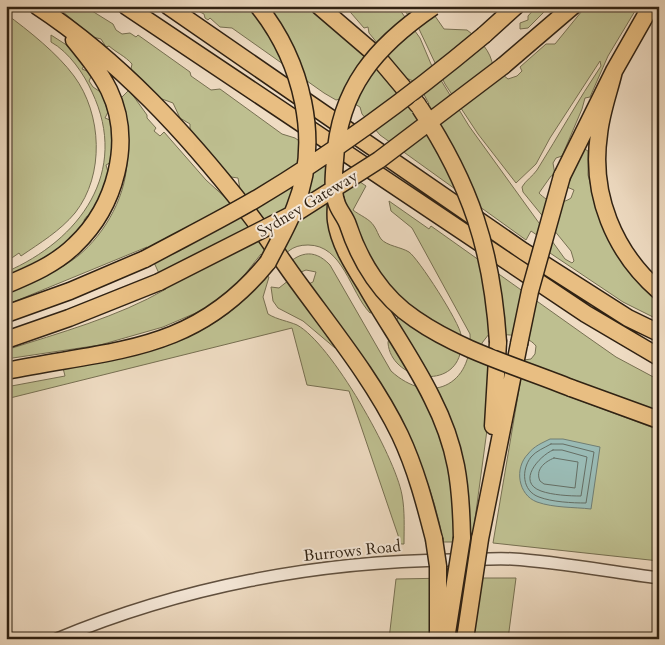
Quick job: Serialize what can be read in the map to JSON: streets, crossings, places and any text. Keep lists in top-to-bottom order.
{
  "streets": {
    "highway": ["Sydney Gateway"],
    "street": ["Burrows Road"]
  }
}
